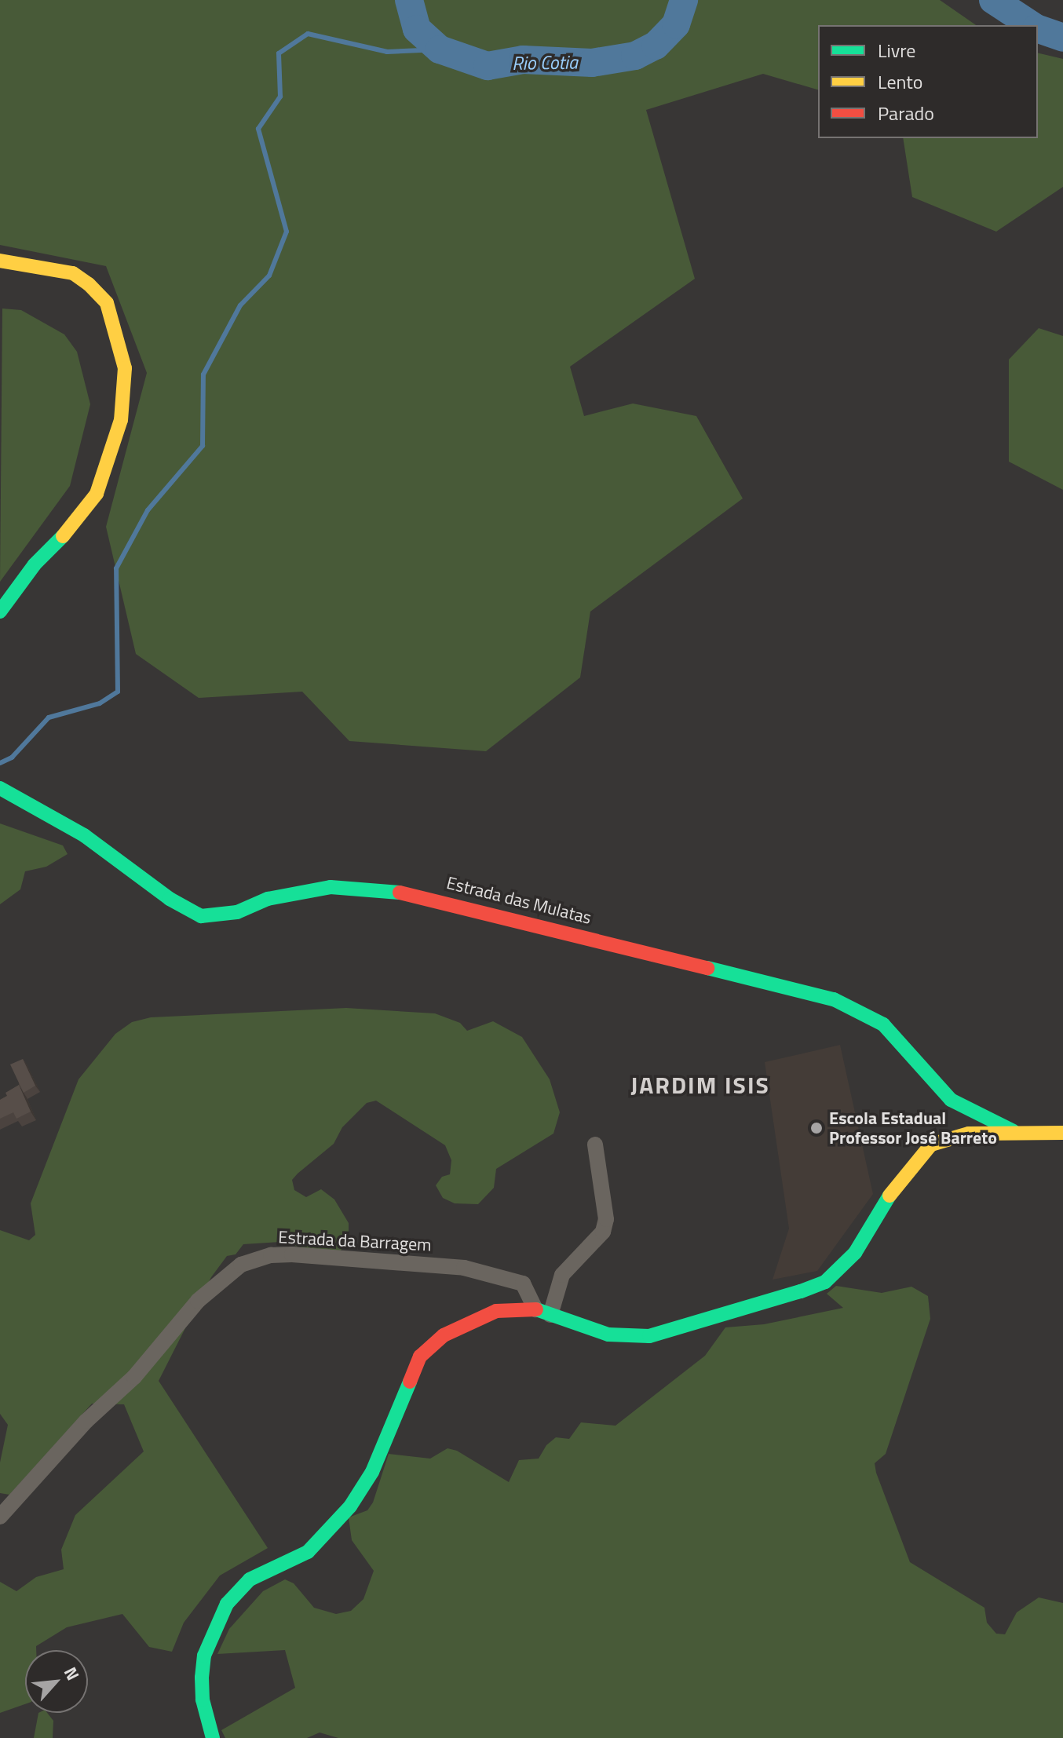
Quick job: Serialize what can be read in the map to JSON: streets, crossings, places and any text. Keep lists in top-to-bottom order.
{
  "streets": {
    "street": ["Estrada das Mulatas", "Estrada da Barragem"]
  },
  "districts": ["JARDIM ISIS"],
  "water": ["Rio Cotia"],
  "places": ["Escola Estadual Professor José Barreto"],
  "legend": ["Livre", "Lento", "Parado"],
  "north": "top right"
}
